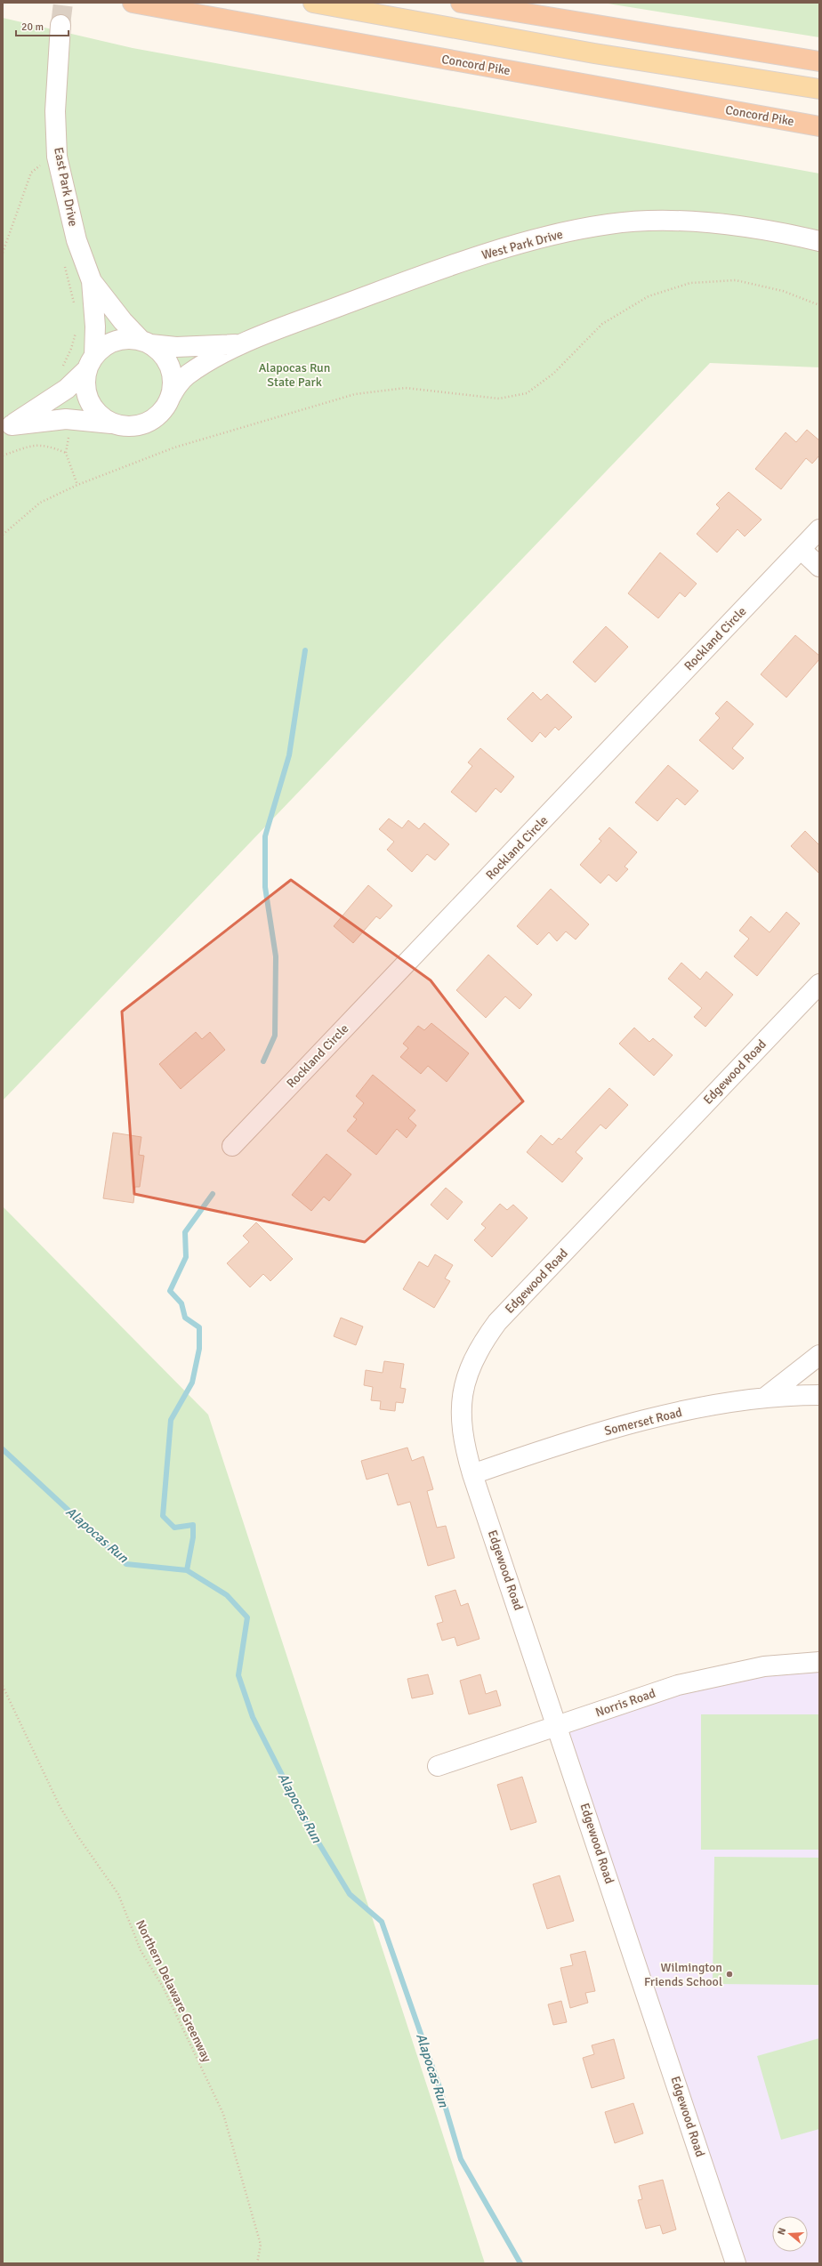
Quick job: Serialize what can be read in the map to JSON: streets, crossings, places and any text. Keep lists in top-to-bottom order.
{
  "streets": {
    "highway": ["Concord Pike"],
    "street": [
      "East Park Drive",
      "West Park Drive",
      "Rockland Circle",
      "Edgewood Road",
      "Somerset Road",
      "Norris Road"
    ],
    "path": ["Northern Delaware Greenway"]
  },
  "crossings": [
    ["East Park Drive", "West Park Drive"],
    ["Edgewood Road", "Somerset Road"],
    ["Edgewood Road", "Norris Road"]
  ],
  "water": ["Alapocas Run"],
  "parks": ["Alapocas Run State Park"],
  "places": ["Wilmington Friends School"],
  "scale_bar": "20 m",
  "north": "left"
}
